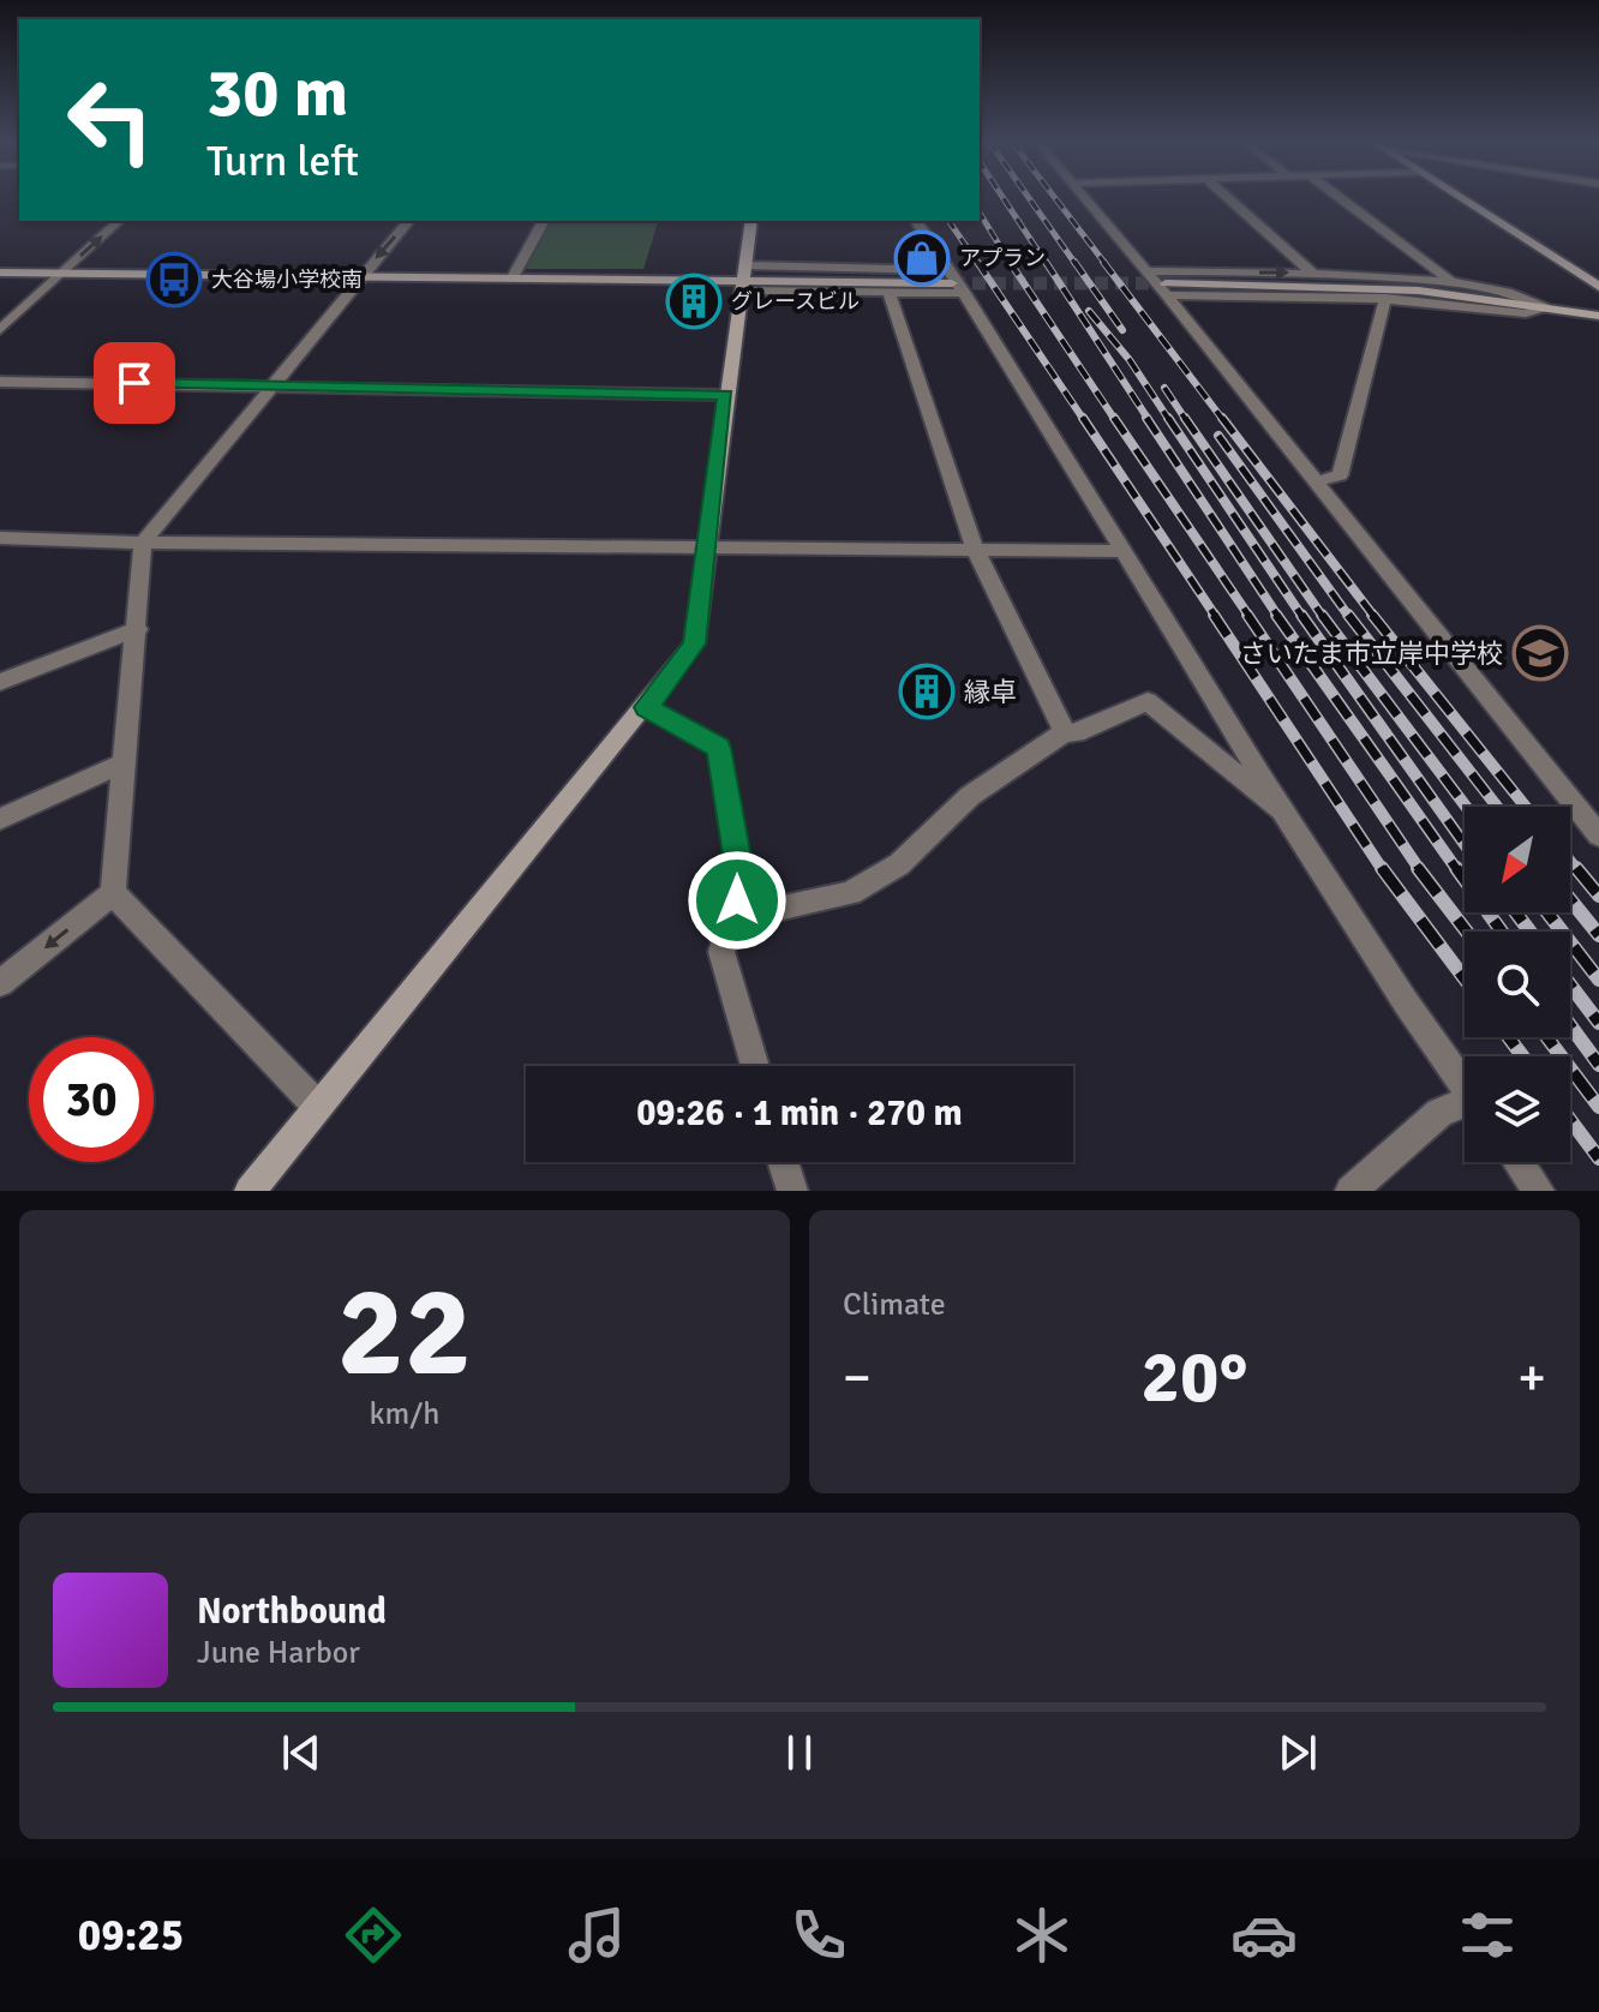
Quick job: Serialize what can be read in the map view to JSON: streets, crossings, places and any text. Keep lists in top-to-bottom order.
{
  "places": {
    "shop": ["アプラン"],
    "bus stop": ["大谷場小学校南"],
    "building": ["グレースビル", "縁卓"],
    "school or university": ["さいたま市立岸中学校"]
  },
  "north": "bottom left",
  "page": {
    "turn": ["30 m", "Turn left"],
    "limit": "30",
    "trip": "09:26 · 1 min · 270 m",
    "tile": [
      ["22", "km/h"],
      "Climate"
    ],
    "heat": ["−", "20°", "+"],
    "song": ["Northbound", "June Harbor"],
    "tabs": "09:25"
  }
}
